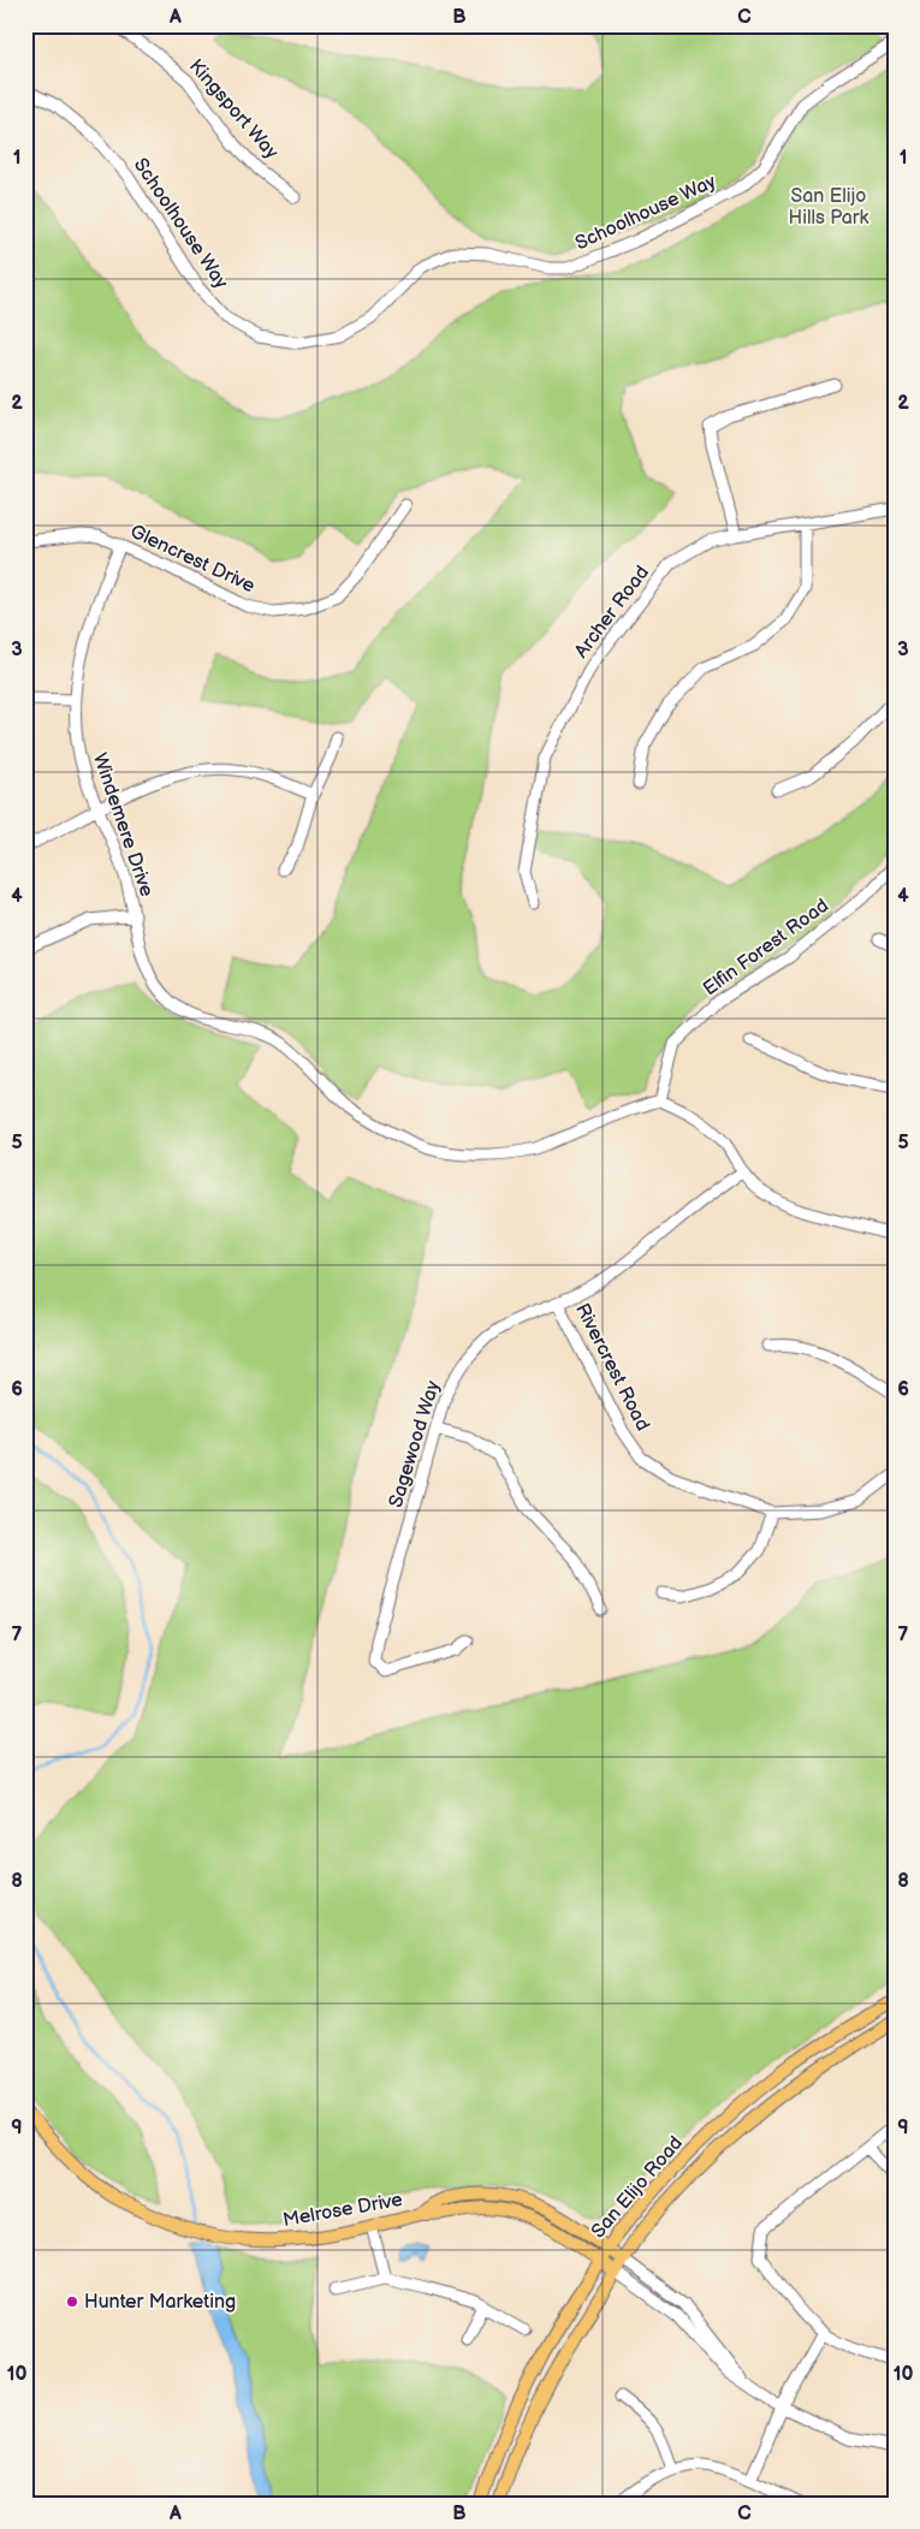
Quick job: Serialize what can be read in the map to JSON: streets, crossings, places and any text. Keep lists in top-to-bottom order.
{
  "streets": {
    "main road": ["San Elijo Road", "Melrose Drive"],
    "street": [
      "Kingsport Way",
      "Schoolhouse Way",
      "Glencrest Drive",
      "Archer Road",
      "Windemere Drive",
      "Elfin Forest Road",
      "Rivercrest Road",
      "Sagewood Way"
    ]
  },
  "crossings": [
    ["Glencrest Drive", "Windemere Drive"],
    ["Windemere Drive", "Elfin Forest Road"],
    ["Rivercrest Road", "Sagewood Way"],
    ["San Elijo Road", "Melrose Drive"]
  ],
  "parks": ["San Elijo Hills Park"],
  "places": ["Hunter Marketing"],
  "grid": {
    "columns": ["A", "B", "C"],
    "rows": [
      "1",
      "2",
      "3",
      "4",
      "5",
      "6",
      "7",
      "8",
      "9",
      "10"
    ]
  }
}
